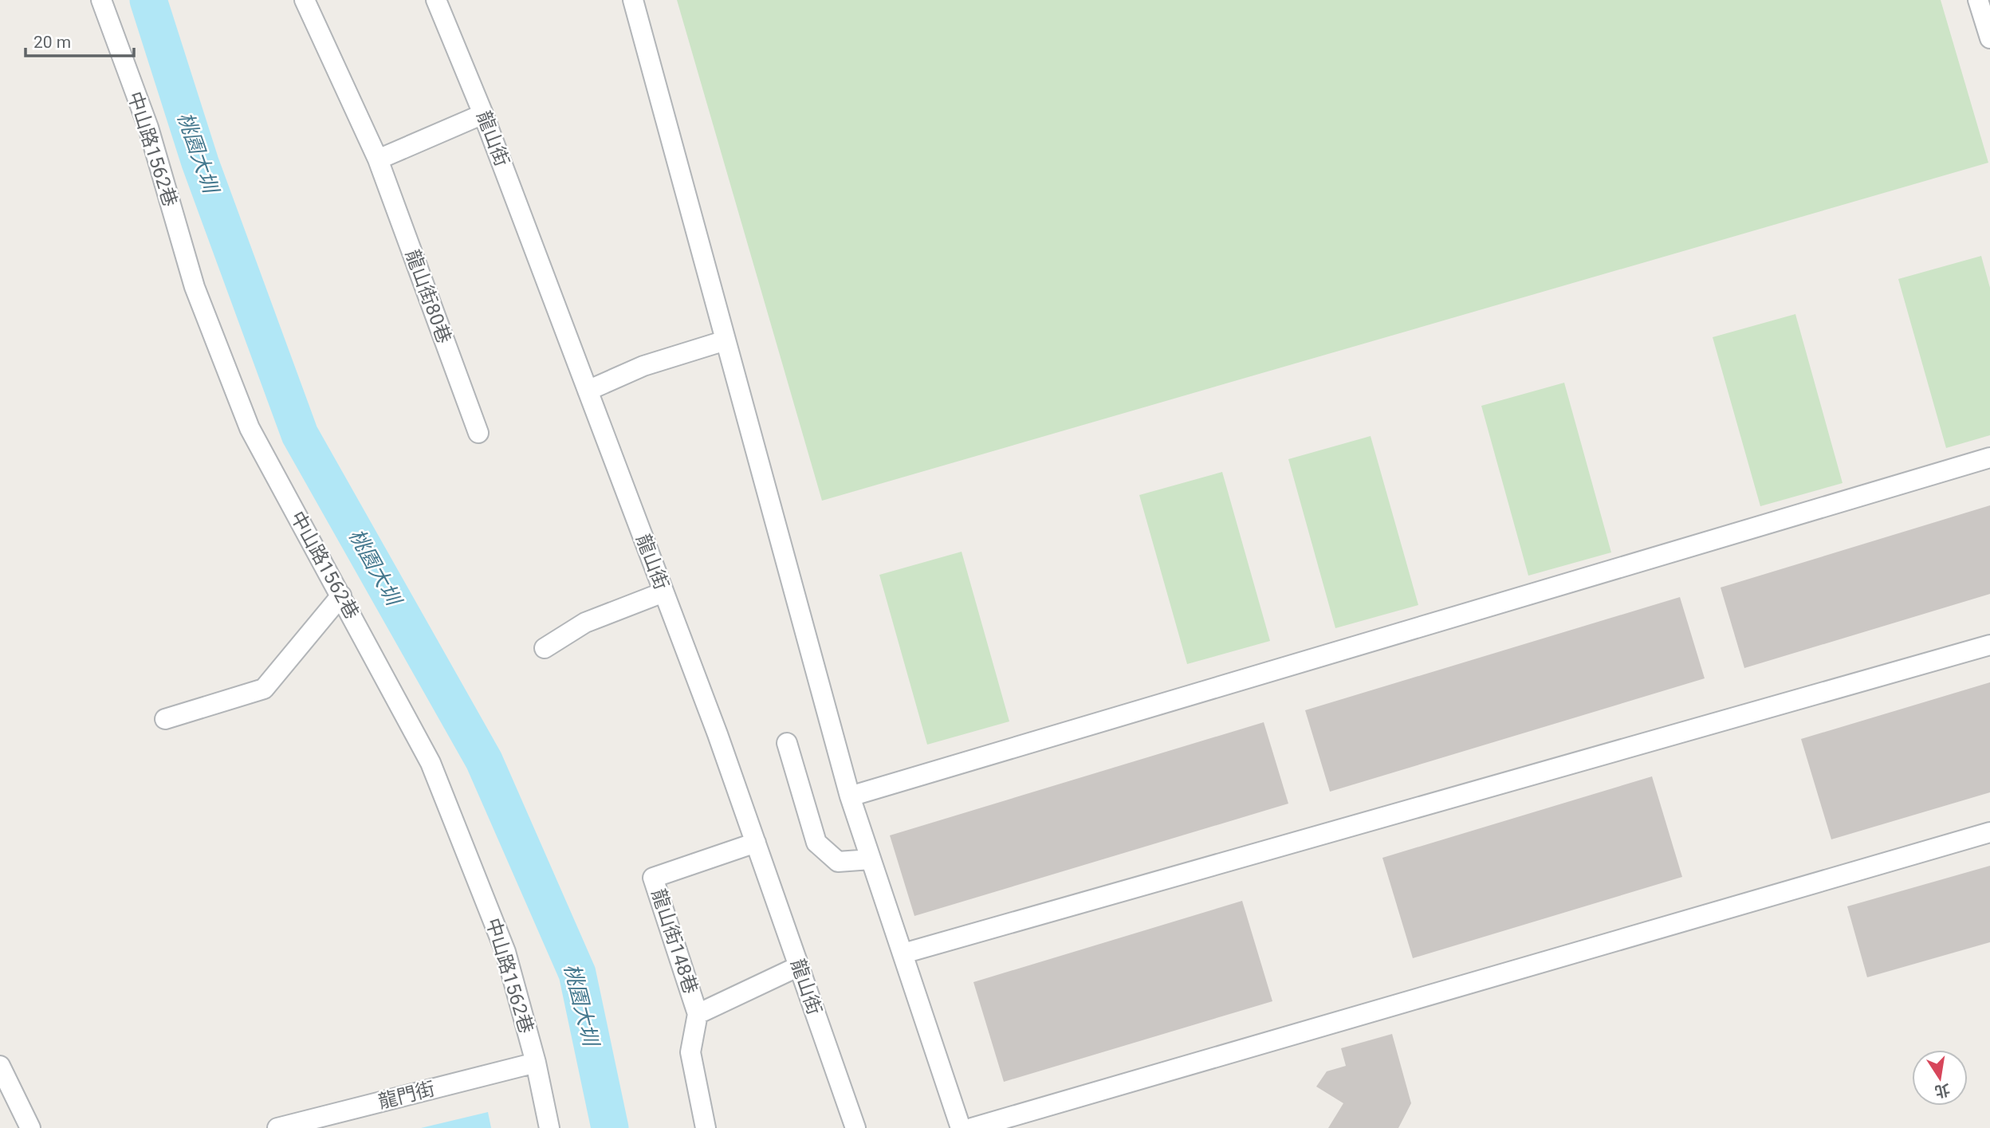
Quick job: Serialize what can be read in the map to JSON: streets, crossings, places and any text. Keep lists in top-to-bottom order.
{
  "streets": {
    "lane": [
      "龍山街",
      "中山路1562巷",
      "龍山街80巷",
      "龍山街148巷",
      "龍門街"
    ]
  },
  "crossings": [
    ["龍山街", "龍山街148巷"],
    ["中山路1562巷", "龍門街"]
  ],
  "water": ["桃園大圳"],
  "scale_bar": "20 m",
  "north": "bottom"
}
